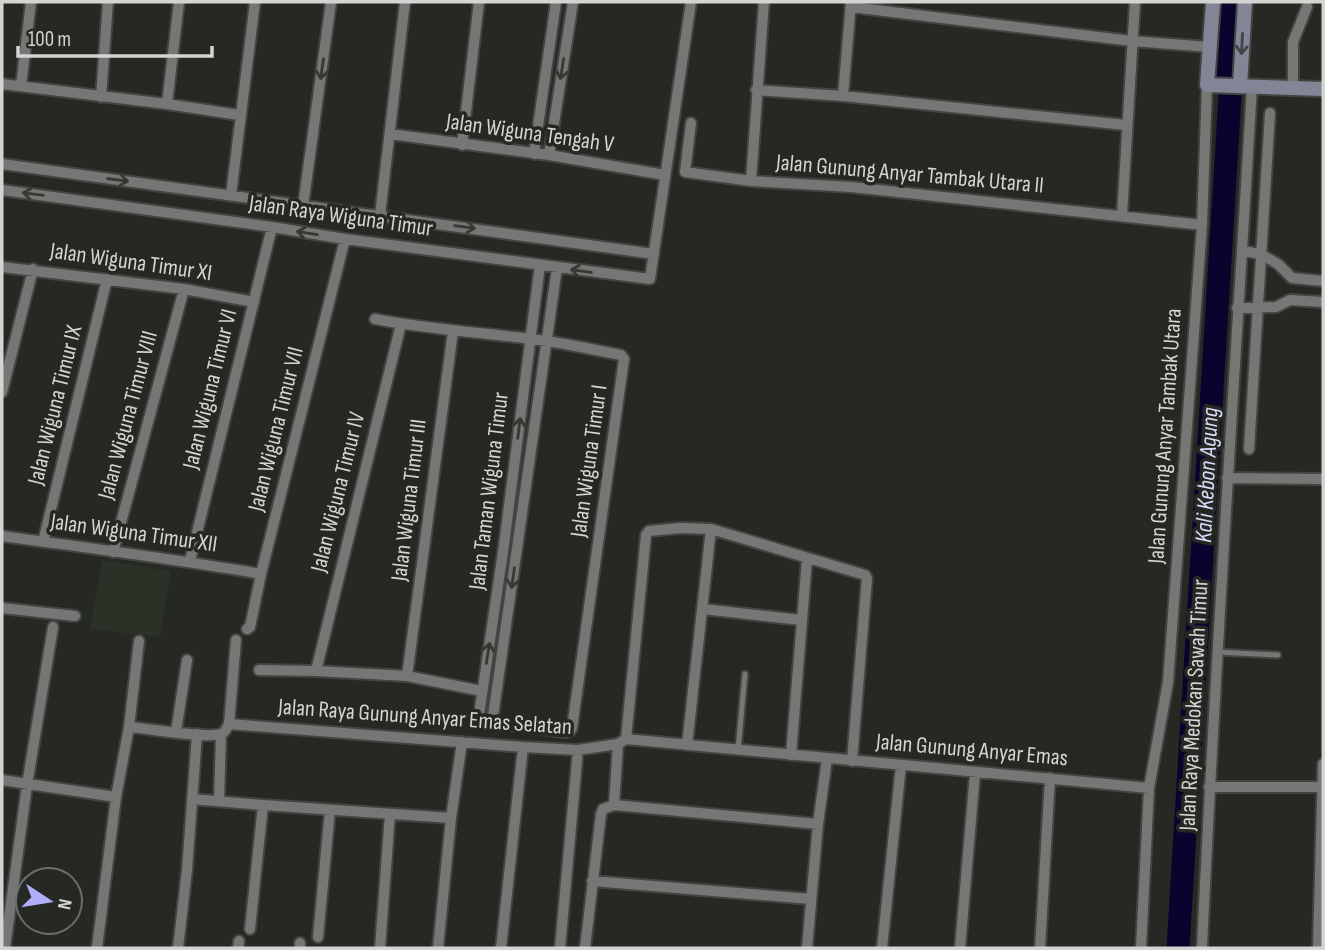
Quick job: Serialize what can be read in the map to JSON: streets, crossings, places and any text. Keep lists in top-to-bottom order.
{
  "streets": {
    "street": [
      "Jalan Wiguna Tengah V",
      "Jalan Gunung Anyar Tambak Utara II",
      "Jalan Raya Wiguna Timur",
      "Jalan Wiguna Timur XI",
      "Jalan Wiguna Timur VI",
      "Jalan Wiguna Timur IX",
      "Jalan Wiguna Timur VIII",
      "Jalan Wiguna Timur VII",
      "Jalan Gunung Anyar Tambak Utara",
      "Jalan Wiguna Timur I",
      "Jalan Taman Wiguna Timur",
      "Jalan Wiguna Timur IV",
      "Jalan Wiguna Timur III",
      "Jalan Wiguna Timur XII",
      "Jalan Raya Medokan Sawah Timur",
      "Jalan Raya Gunung Anyar Emas Selatan",
      "Jalan Gunung Anyar Emas"
    ]
  },
  "crossings": [
    ["Jalan Wiguna Tengah V", "Jalan Raya Wiguna Timur"],
    ["Jalan Gunung Anyar Tambak Utara II", "Jalan Gunung Anyar Tambak Utara"],
    ["Jalan Raya Wiguna Timur", "Jalan Wiguna Timur VI"],
    ["Jalan Raya Wiguna Timur", "Jalan Wiguna Timur VII"],
    ["Jalan Raya Wiguna Timur", "Jalan Taman Wiguna Timur"],
    ["Jalan Wiguna Timur XI", "Jalan Wiguna Timur VI"],
    ["Jalan Wiguna Timur XI", "Jalan Wiguna Timur IX"],
    ["Jalan Wiguna Timur XI", "Jalan Wiguna Timur VIII"],
    ["Jalan Wiguna Timur VI", "Jalan Wiguna Timur XII"],
    ["Jalan Wiguna Timur IX", "Jalan Wiguna Timur XII"],
    ["Jalan Wiguna Timur VIII", "Jalan Wiguna Timur XII"],
    ["Jalan Wiguna Timur VII", "Jalan Wiguna Timur XII"],
    ["Jalan Gunung Anyar Tambak Utara", "Jalan Gunung Anyar Emas"],
    ["Jalan Wiguna Timur I", "Jalan Taman Wiguna Timur"],
    ["Jalan Wiguna Timur I", "Jalan Wiguna Timur IV"],
    ["Jalan Wiguna Timur I", "Jalan Wiguna Timur III"],
    ["Jalan Raya Gunung Anyar Emas Selatan", "Jalan Gunung Anyar Emas"]
  ],
  "water": ["Kali Kebon Agung"],
  "scale_bar": "100 m",
  "north": "right"
}
